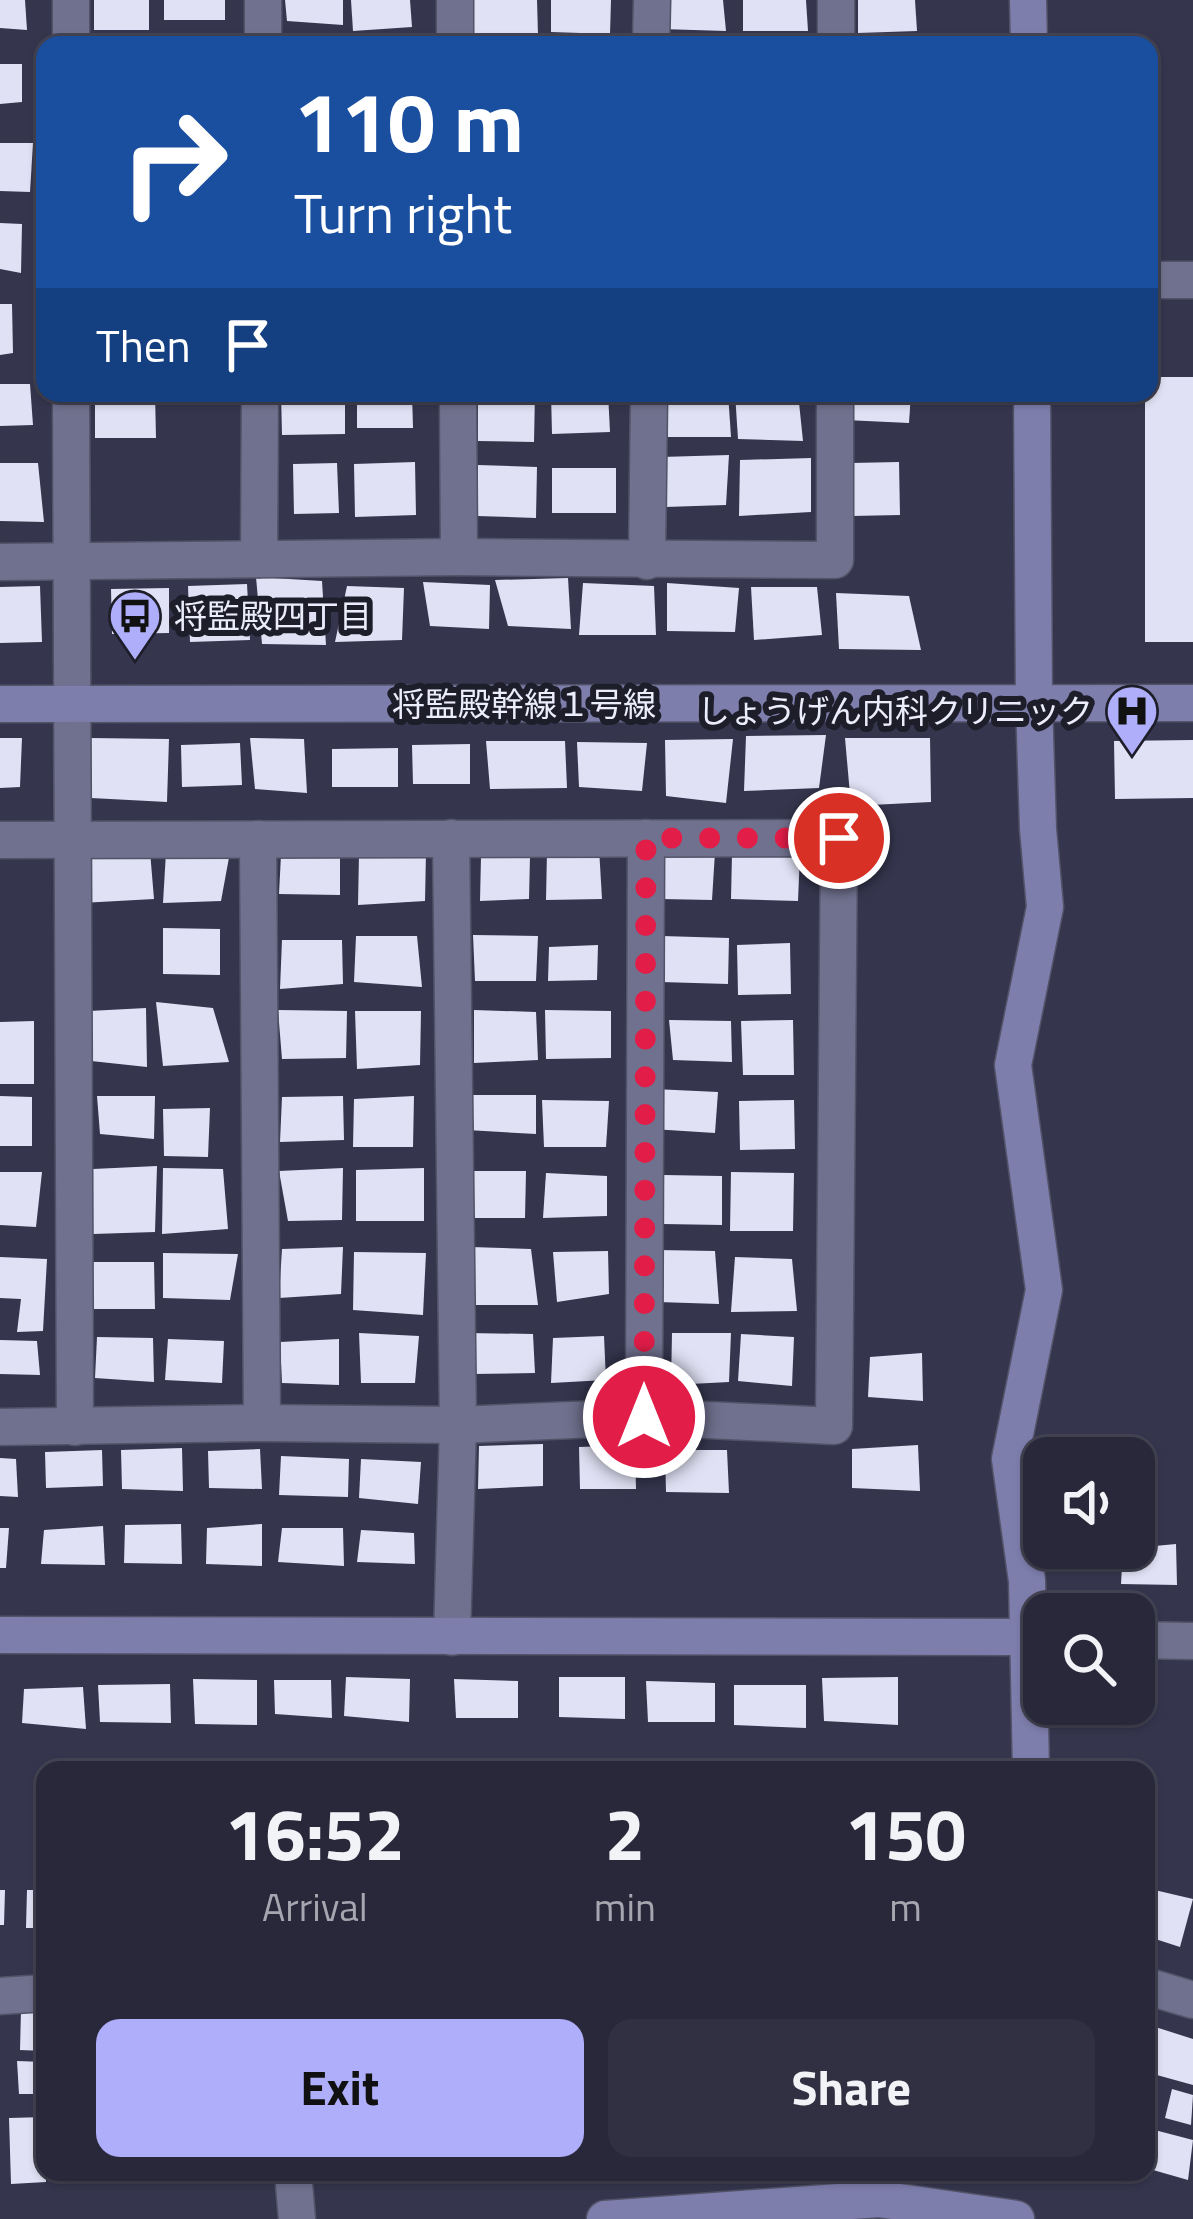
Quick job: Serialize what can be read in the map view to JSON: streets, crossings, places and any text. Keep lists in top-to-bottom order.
{
  "streets": {
    "street": ["将監殿幹線１号線"]
  },
  "places": {
    "bus stop": ["将監殿四丁目"],
    "hospital": ["しょうげん内科クリニック"]
  },
  "page": {
    "turn": ["110 m", "Turn right"],
    "then": "Then",
    "eta": [
      "16:52",
      "Arrival",
      "2",
      "min",
      "150",
      "m"
    ],
    "buttons": ["Exit", "Share"]
  }
}
